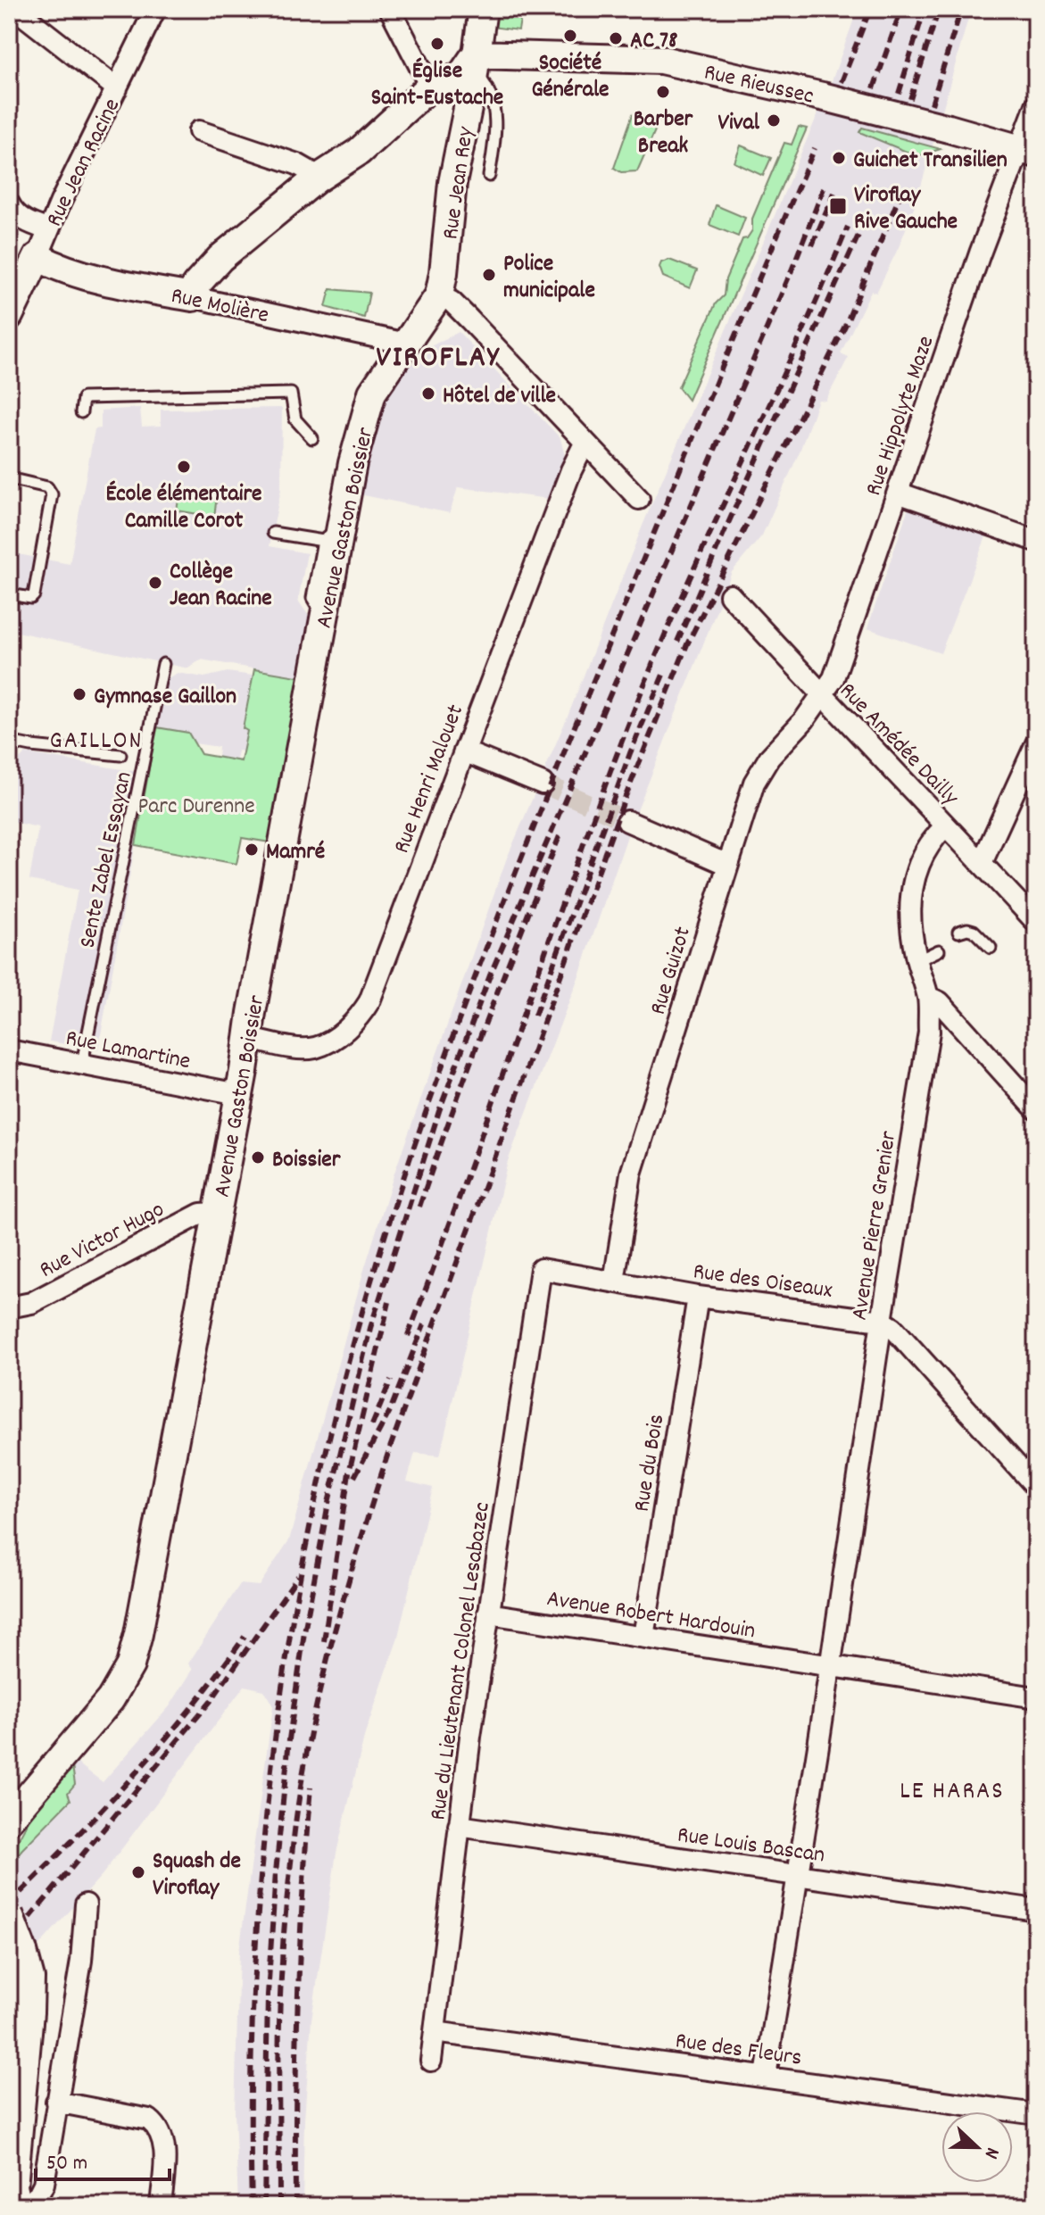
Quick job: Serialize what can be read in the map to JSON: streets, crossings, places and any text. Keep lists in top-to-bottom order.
{
  "streets": {
    "street": [
      "Rue Rieussec",
      "Rue Jean Racine",
      "Rue Jean Rey",
      "Rue Molière",
      "Rue Hippolyte Maze",
      "Avenue Gaston Boissier",
      "Rue Amédée Dailly",
      "Rue Henri Malouet",
      "Rue Guizot",
      "Rue Lamartine",
      "Avenue Pierre Grenier",
      "Rue Victor Hugo",
      "Rue des Oiseaux",
      "Rue du Bois",
      "Avenue Robert Hardouin",
      "Rue du Lieutenant Colonel Lesabazec",
      "Rue Louis Bascan",
      "Rue des Fleurs"
    ],
    "lane": ["Sente Zabel Essayan"]
  },
  "crossings": [
    ["Rue Rieussec", "Rue Jean Rey"],
    ["Rue Rieussec", "Rue Hippolyte Maze"],
    ["Rue Jean Racine", "Rue Molière"],
    ["Rue Jean Rey", "Avenue Gaston Boissier"],
    ["Rue Molière", "Avenue Gaston Boissier"],
    ["Rue Hippolyte Maze", "Rue Amédée Dailly"],
    ["Rue Hippolyte Maze", "Rue Guizot"],
    ["Avenue Gaston Boissier", "Rue Henri Malouet"],
    ["Avenue Gaston Boissier", "Rue Lamartine"],
    ["Avenue Gaston Boissier", "Rue Victor Hugo"],
    ["Rue Amédée Dailly", "Rue Guizot"],
    ["Rue Amédée Dailly", "Avenue Pierre Grenier"],
    ["Sente Zabel Essayan", "Rue Lamartine"],
    ["Rue Guizot", "Rue des Oiseaux"],
    ["Avenue Pierre Grenier", "Rue des Oiseaux"],
    ["Avenue Pierre Grenier", "Avenue Robert Hardouin"],
    ["Avenue Pierre Grenier", "Rue Louis Bascan"],
    ["Rue des Oiseaux", "Rue du Bois"],
    ["Rue des Oiseaux", "Rue du Lieutenant Colonel Lesabazec"],
    ["Rue du Bois", "Avenue Robert Hardouin"],
    ["Avenue Robert Hardouin", "Rue du Lieutenant Colonel Lesabazec"],
    ["Rue du Lieutenant Colonel Lesabazec", "Rue Louis Bascan"],
    ["Rue du Lieutenant Colonel Lesabazec", "Rue des Fleurs"]
  ],
  "districts": ["VIROFLAY", "GAILLON", "LE HARAS"],
  "parks": ["Parc Durenne"],
  "places": {
    "other": [
      "Société Générale",
      "AC 78",
      "Église Saint-Eustache",
      "Barber Break",
      "Vival",
      "Guichet Transilien",
      "Police municipale",
      "Hôtel de ville",
      "École élémentaire Camille Corot",
      "Collège Jean Racine",
      "Gymnase Gaillon",
      "Mamré",
      "Boissier",
      "Squash de Viroflay"
    ],
    "transit": ["Viroflay Rive Gauche"]
  },
  "scale_bar": "50 m",
  "north": "right"
}
